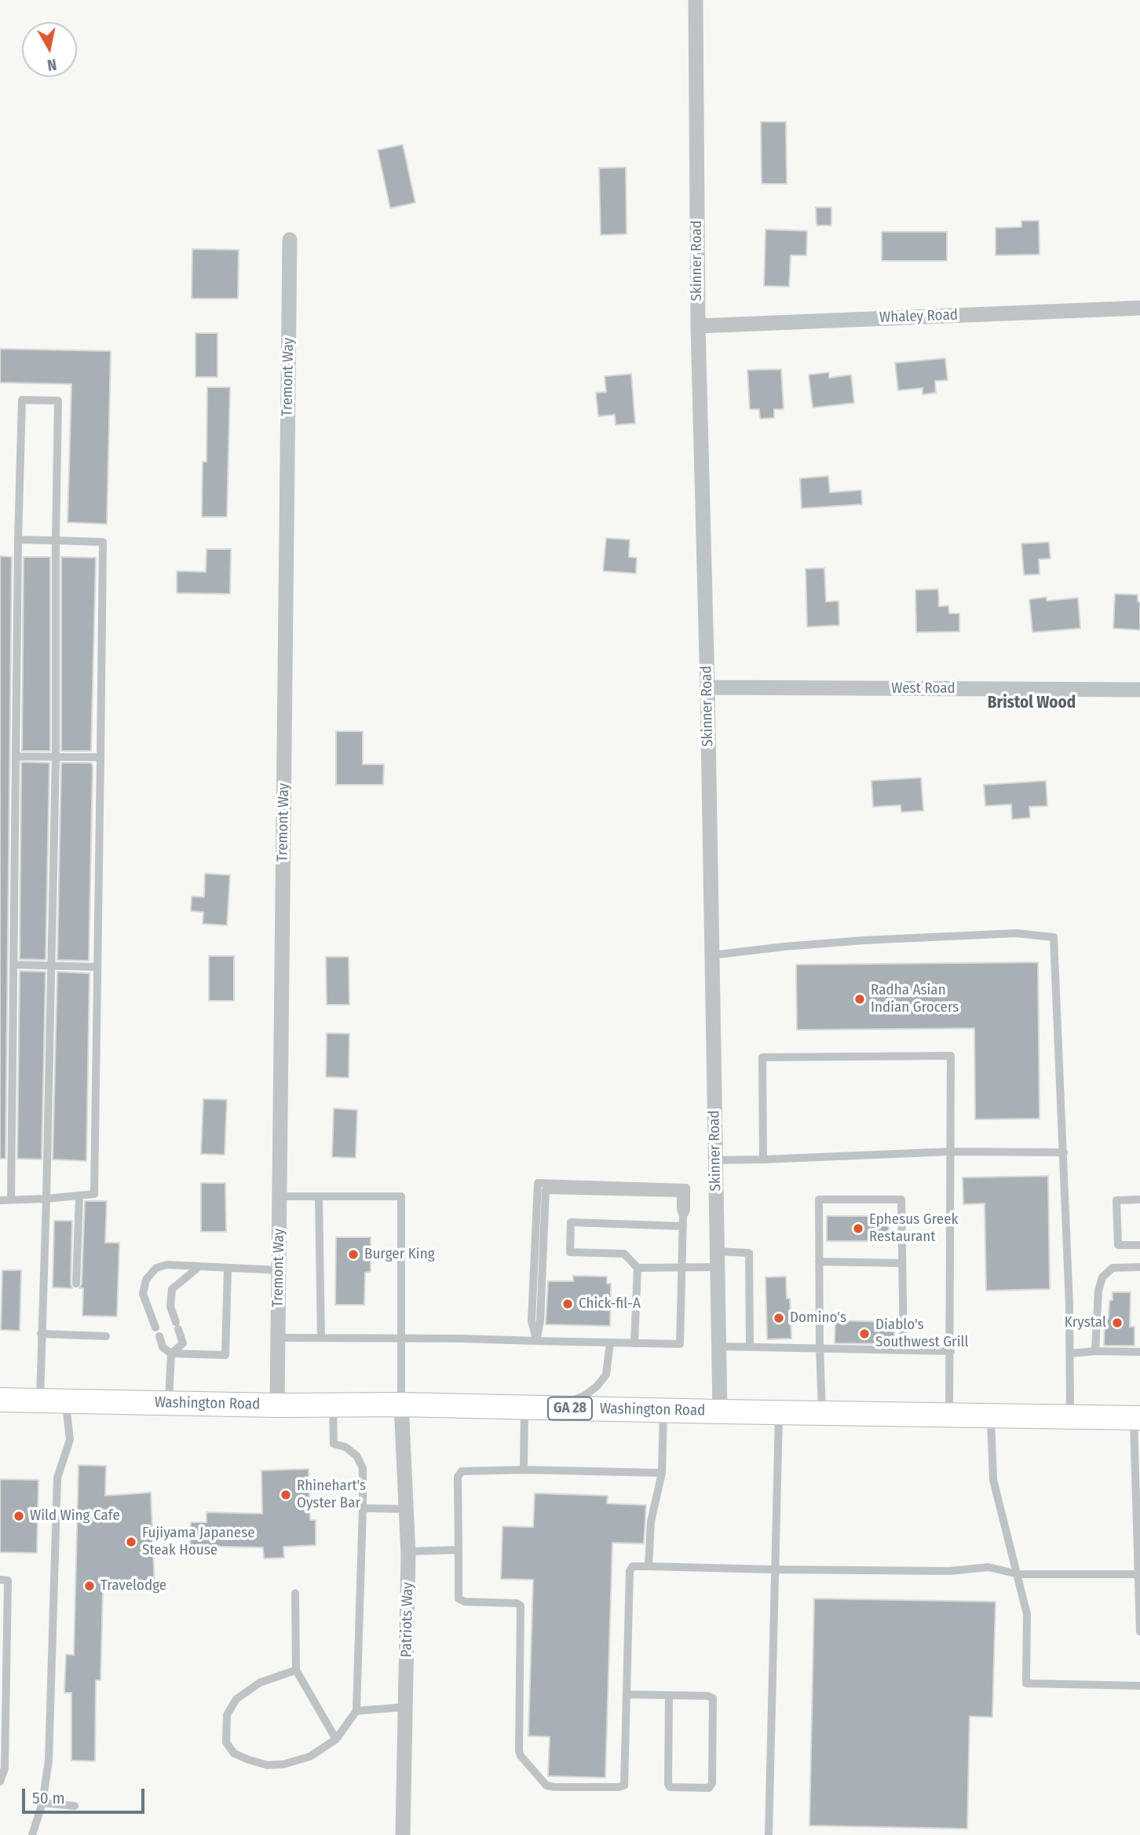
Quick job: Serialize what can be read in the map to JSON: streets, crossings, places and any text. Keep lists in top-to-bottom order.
{
  "streets": {
    "main road": ["Washington Road", "GA 28"],
    "street": [
      "Skinner Road",
      "Whaley Road",
      "Tremont Way",
      "West Road",
      "Patriots Way"
    ]
  },
  "crossings": [
    ["Skinner Road", "Whaley Road"],
    ["Skinner Road", "West Road"],
    ["Skinner Road", "Washington Road"],
    ["Tremont Way", "Washington Road"],
    ["Washington Road", "Patriots Way"]
  ],
  "districts": ["Bristol Wood"],
  "places": [
    "Radha Asian Indian Grocers",
    "Ephesus Greek Restaurant",
    "Burger King",
    "Chick-fil-A",
    "Domino's",
    "Krystal",
    "Diablo's Southwest Grill",
    "Rhinehart's Oyster Bar",
    "Wild Wing Cafe",
    "Fujiyama Japanese Steak House",
    "Travelodge"
  ],
  "scale_bar": "50 m",
  "north": "bottom"
}
